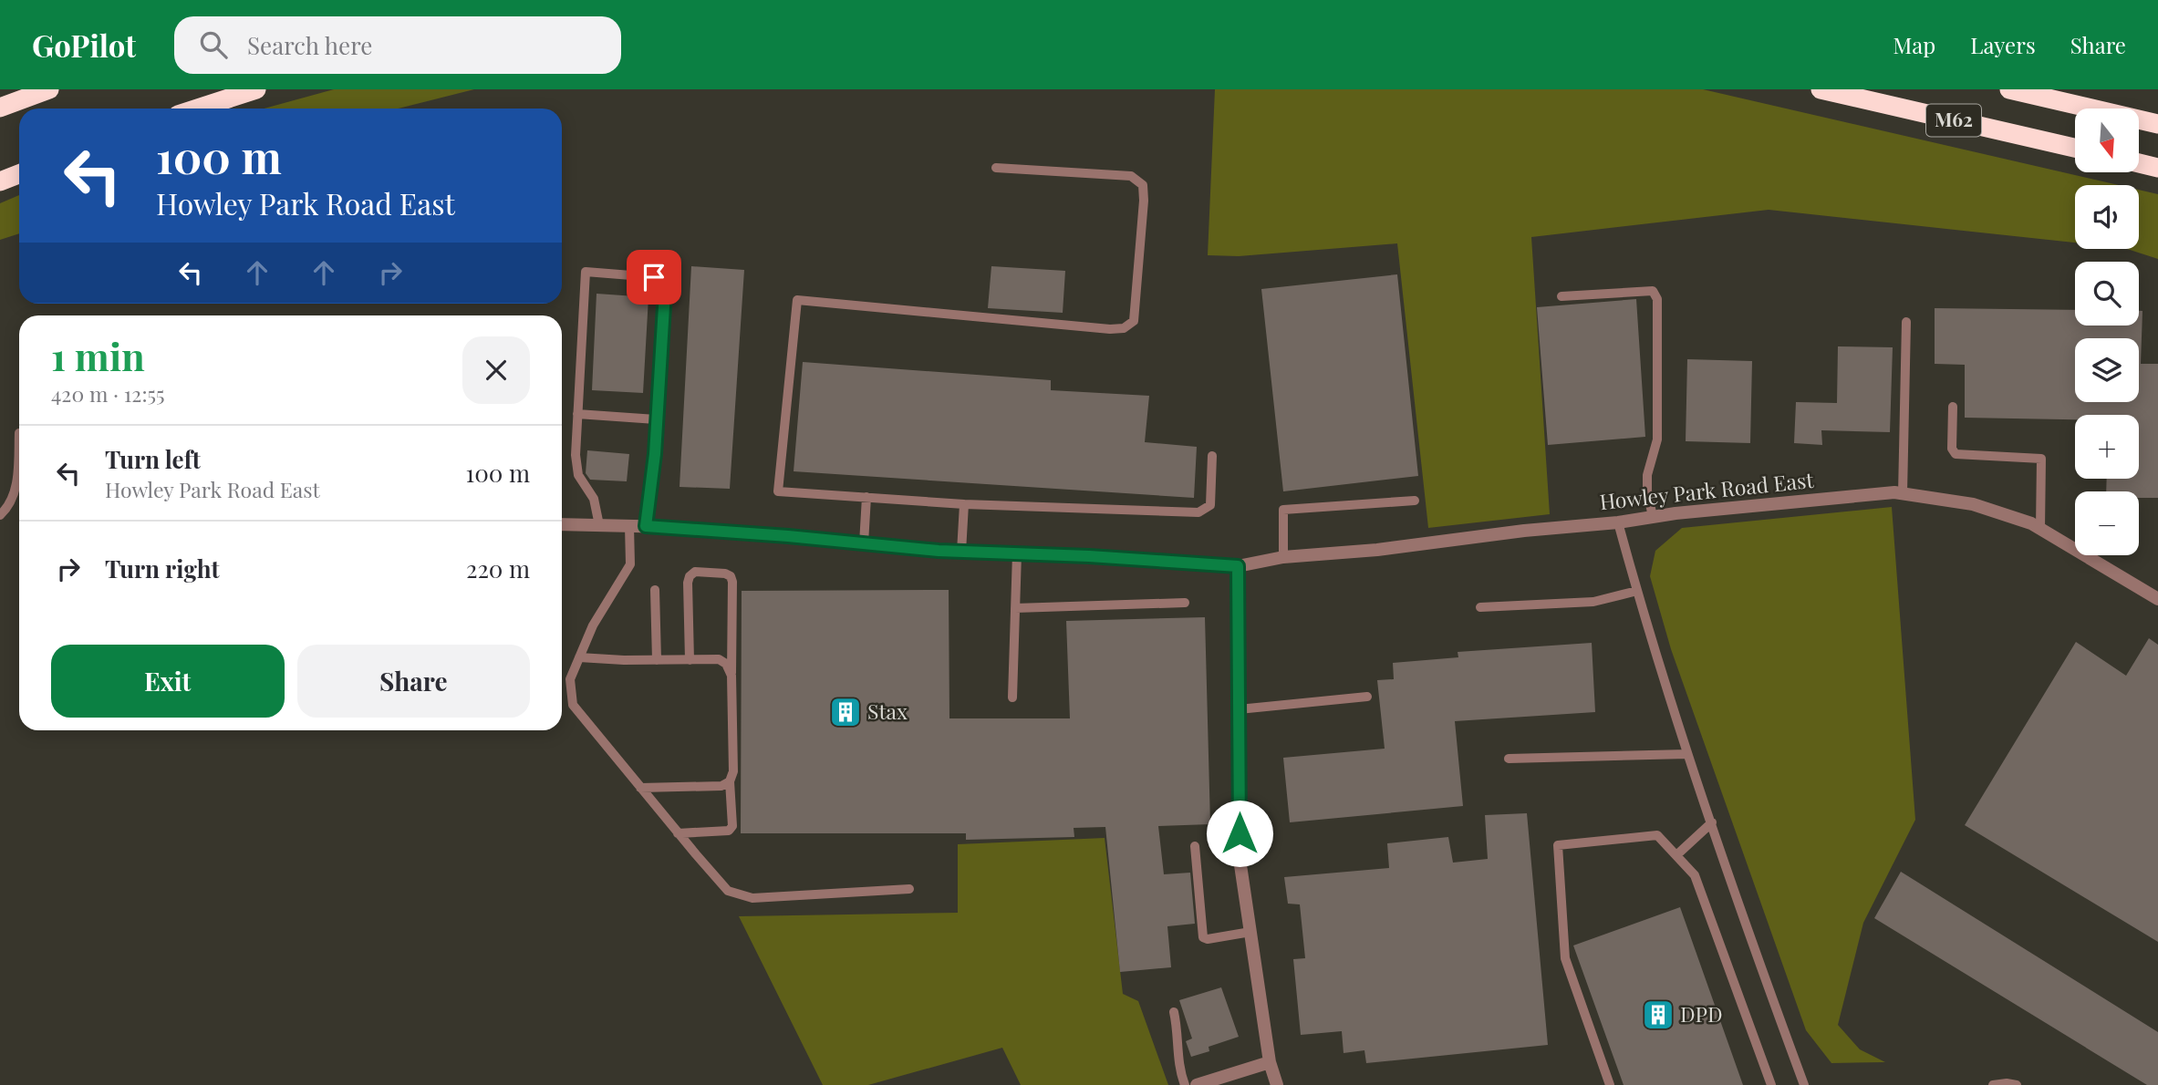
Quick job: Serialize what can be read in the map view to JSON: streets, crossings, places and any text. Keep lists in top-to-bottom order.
{
  "streets": {
    "highway": ["M62"],
    "street": ["Howley Park Road East"]
  },
  "places": {
    "building": ["Stax", "DPD"]
  },
  "north": "bottom",
  "page": {
    "header": "GoPilot",
    "search": "Search here",
    "nav": ["Map", "Layers", "Share"],
    "map_buttons": ["+", "−"],
    "turn": ["100 m", "Howley Park Road East"],
    "heading": ["1 min", "420 m · 12:55"],
    "list": [
      {
        "name": "Turn left",
        "note": "Howley Park Road East",
        "value": "100 m"
      },
      {
        "name": "Turn right",
        "value": "220 m"
      }
    ],
    "buttons": ["Exit", "Share"]
  }
}
